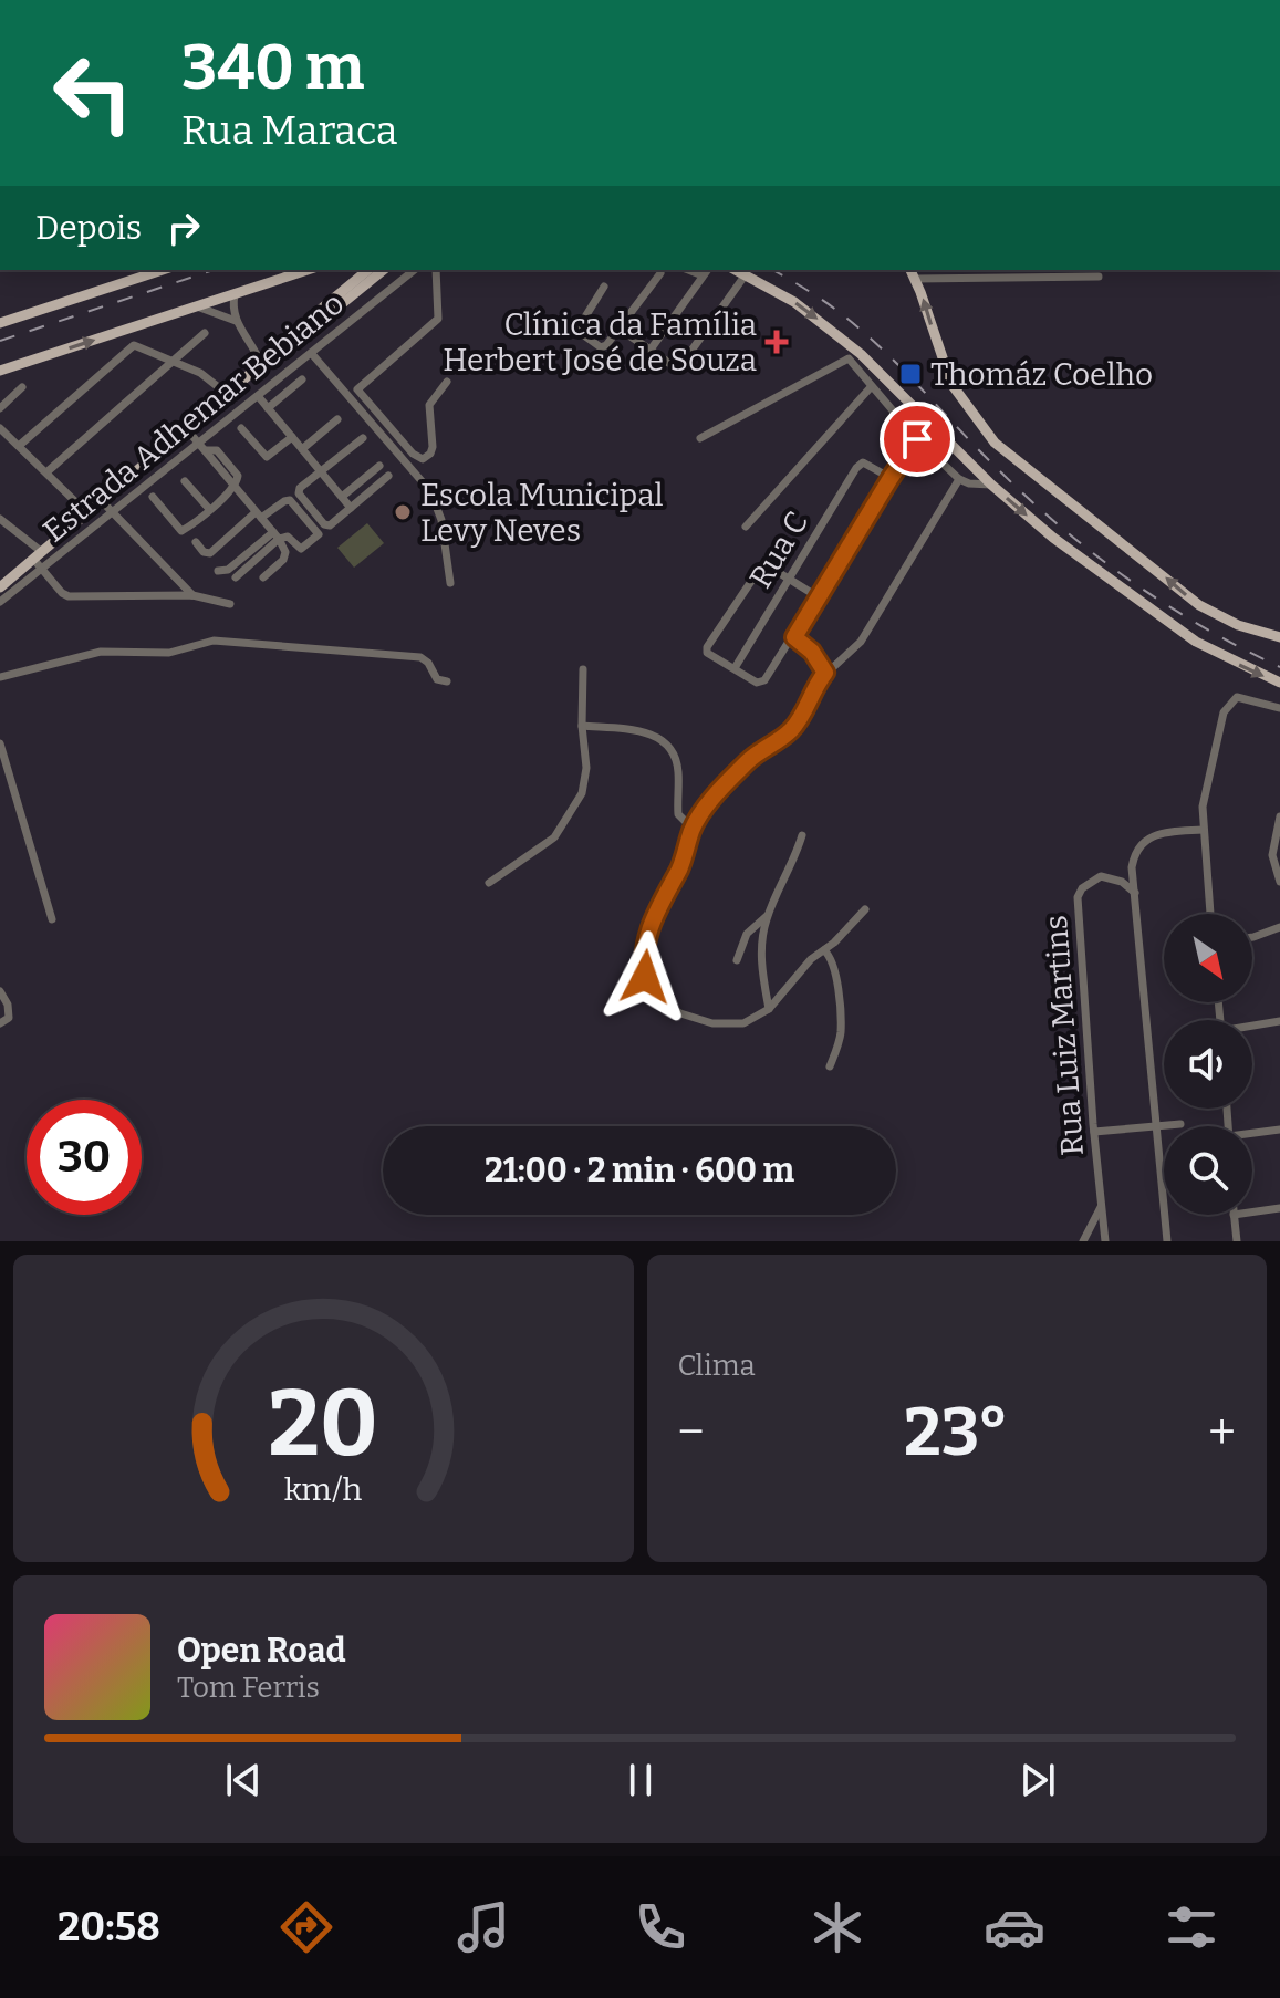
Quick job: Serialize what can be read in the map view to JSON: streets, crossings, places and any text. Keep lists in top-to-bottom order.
{
  "streets": {
    "main road": ["Estrada Adhemar Bebiano"],
    "street": ["Rua C", "Rua Luiz Martins"]
  },
  "places": {
    "health": ["Clínica da Família Herbert José de Souza"],
    "transit": ["Thomáz Coelho"],
    "other": ["Escola Municipal Levy Neves"]
  },
  "north": "bottom right",
  "page": {
    "turn": ["340 m", "Rua Maraca"],
    "then": "Depois",
    "limit": "30",
    "trip": "21:00 · 2 min · 600 m",
    "tile": "Clima",
    "heat": ["−", "23°", "+"],
    "song": ["Open Road", "Tom Ferris"],
    "tabs": "20:58",
    "gauge": ["20", "km/h"]
  }
}
